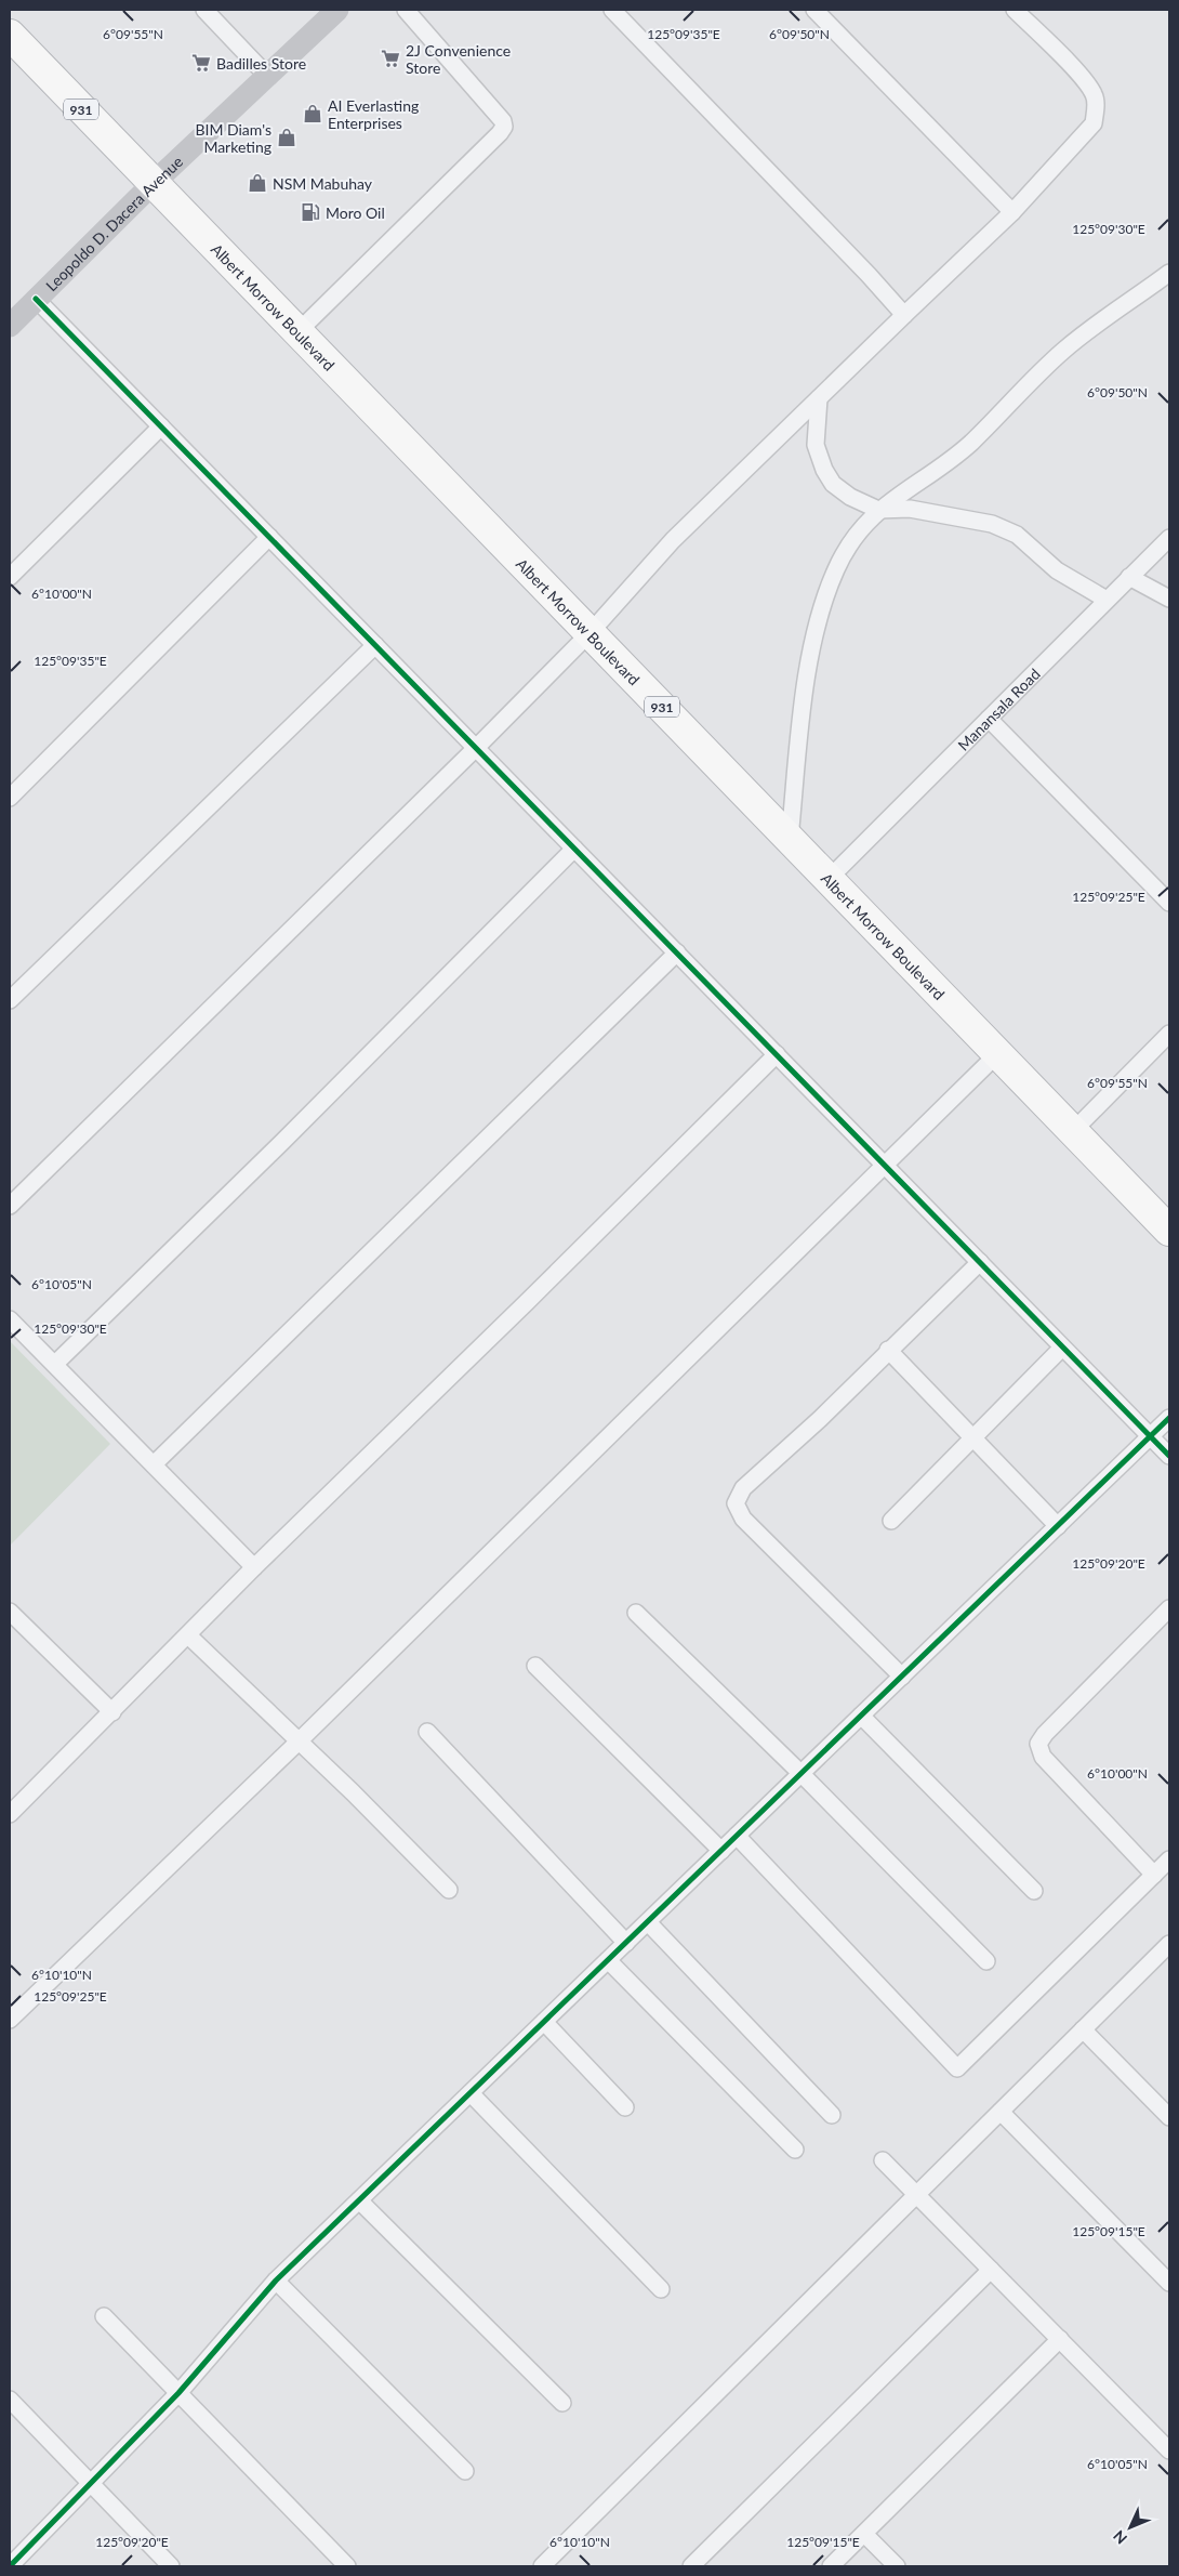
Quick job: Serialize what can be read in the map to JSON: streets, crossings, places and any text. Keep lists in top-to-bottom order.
{
  "streets": {
    "highway": ["931", "Albert Morrow Boulevard"],
    "main road": ["Leopoldo D. Dacera Avenue"],
    "street": ["Manansala Road"]
  },
  "crossings": [
    ["Leopoldo D. Dacera Avenue", "Albert Morrow Boulevard"],
    ["Albert Morrow Boulevard", "Manansala Road"]
  ],
  "places": {
    "supermarket": ["2J Convenience Store", "Badilles Store"],
    "shop": ["AI Everlasting Enterprises", "BIM Diam's Marketing", "NSM Mabuhay"],
    "fuel station": ["Moro Oil"]
  },
  "north": "bottom left",
  "coordinates": [
    "125°09'35\"E",
    "6°09'55\"N",
    "6°09'50\"N",
    "125°09'30\"E",
    "6°10'00\"N",
    "125°09'25\"E",
    "6°10'05\"N",
    "125°09'20\"E",
    "6°10'10\"N",
    "125°09'15\"E"
  ]
}
